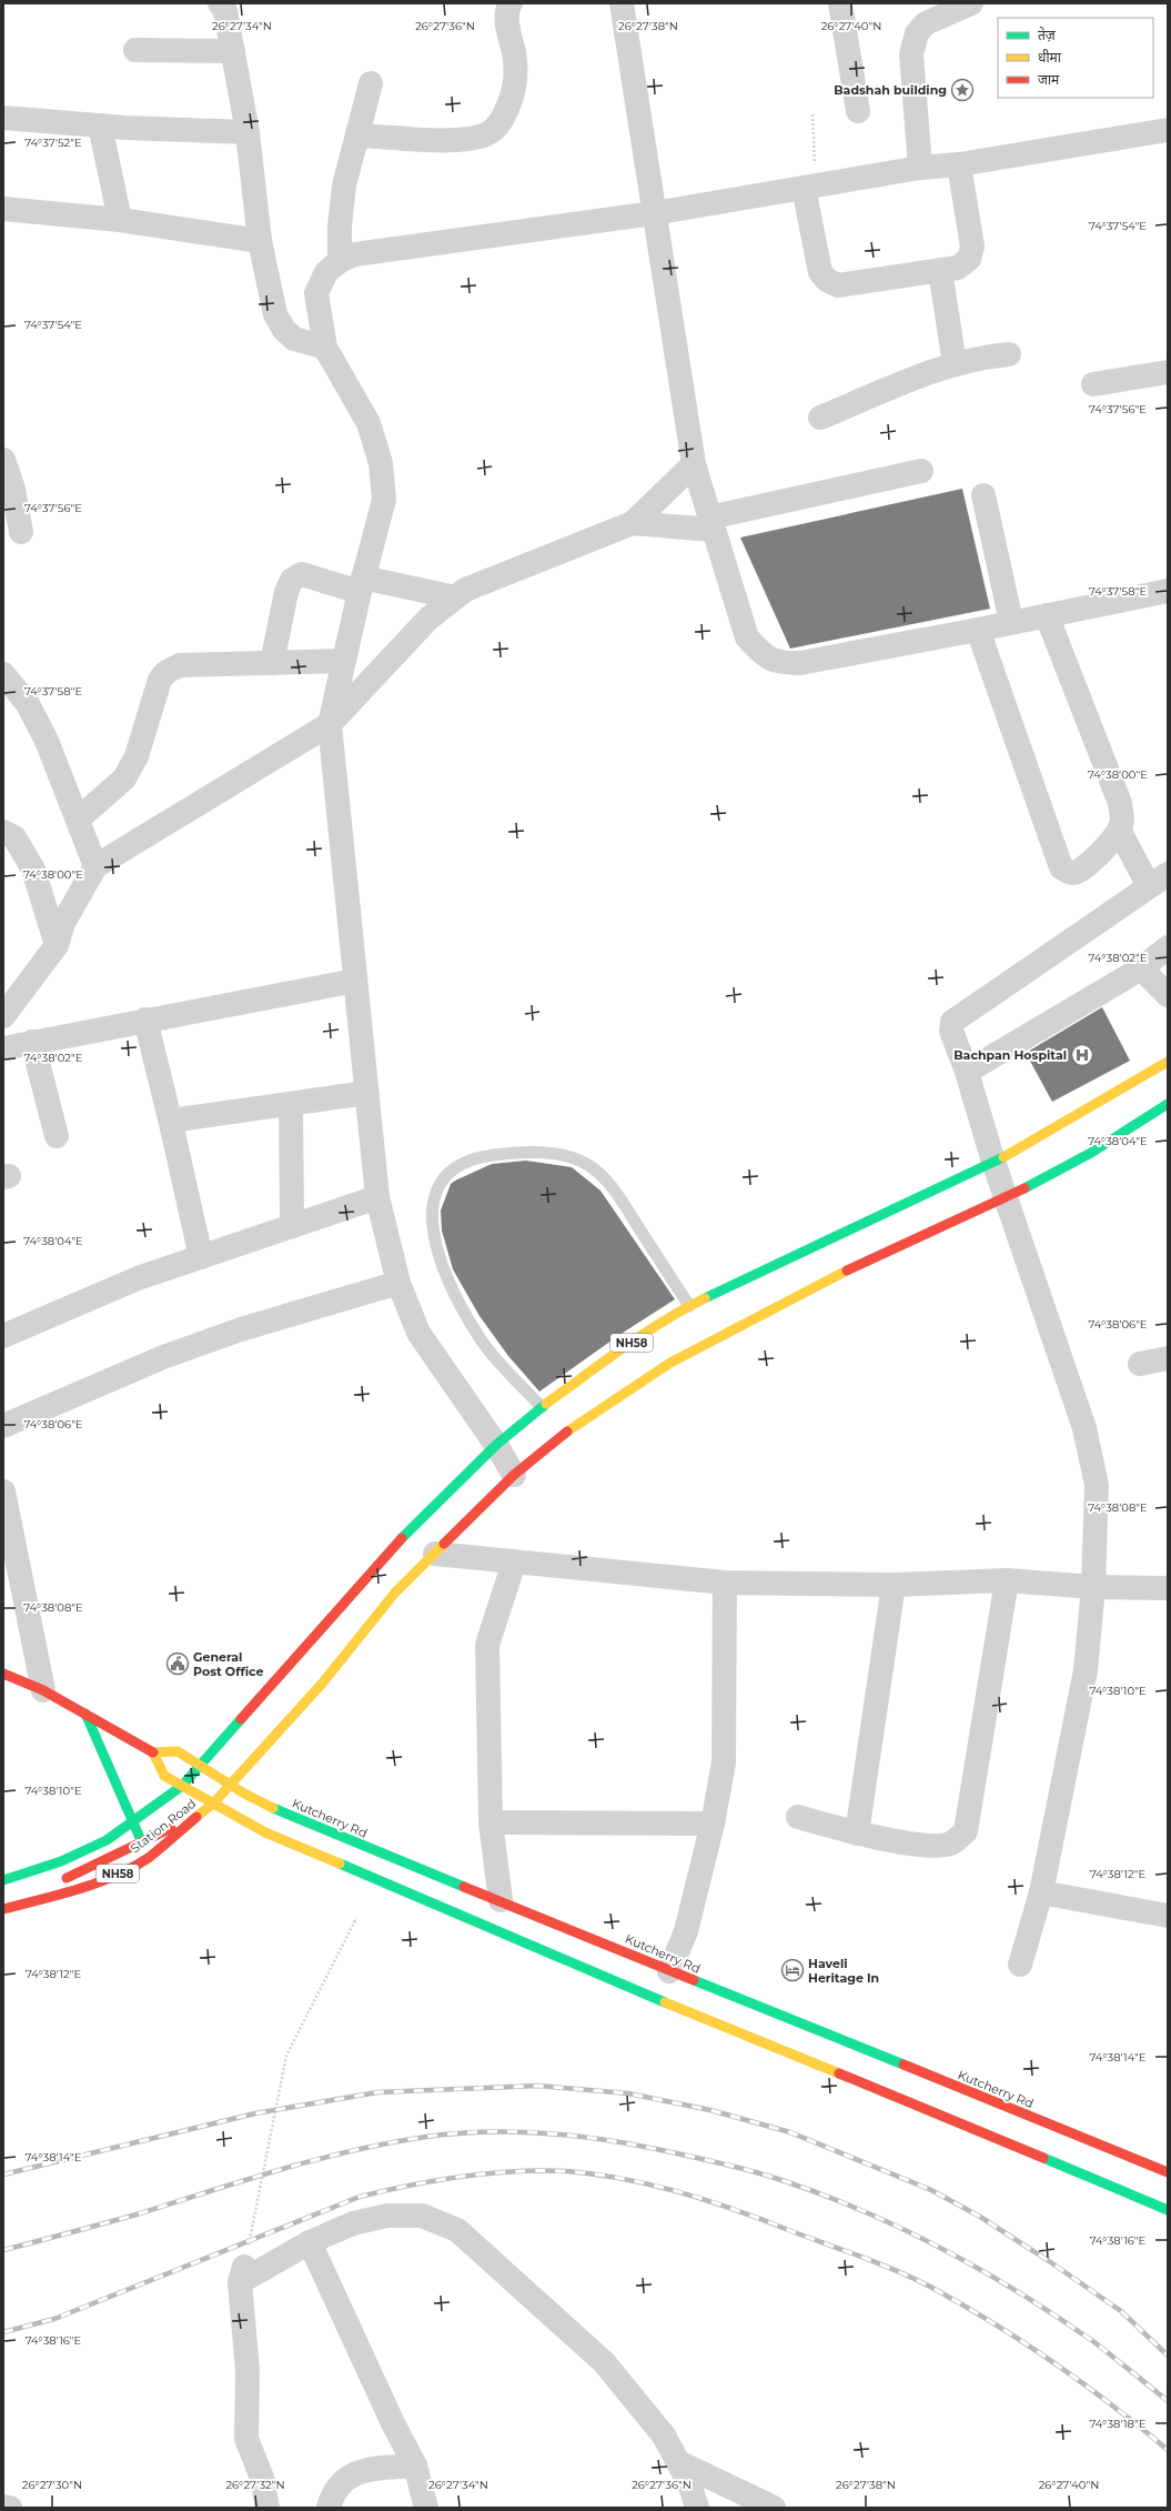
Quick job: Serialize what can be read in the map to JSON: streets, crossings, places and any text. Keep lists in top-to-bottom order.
{
  "streets": {
    "main road": ["NH58", "Kutcherry Rd", "Station Road"]
  },
  "crossings": [
    ["NH58", "Kutcherry Rd"],
    ["NH58", "Station Road"],
    ["Kutcherry Rd", "Station Road"]
  ],
  "places": {
    "place": ["Badshah building"],
    "hospital": ["Bachpan Hospital"],
    "public building": ["General Post Office"],
    "hotel": ["Haveli Heritage In"]
  },
  "legend": ["तेज़", "धीमा", "जाम"],
  "coordinates": [
    "26°27'34\"N",
    "26°27'36\"N",
    "26°27'38\"N",
    "26°27'40\"N",
    "74°37'52\"E",
    "74°37'54\"E",
    "74°37'56\"E",
    "74°37'58\"E",
    "74°38'00\"E",
    "74°38'02\"E",
    "74°38'04\"E",
    "74°38'06\"E",
    "74°38'08\"E",
    "74°38'10\"E",
    "74°38'12\"E",
    "74°38'14\"E",
    "74°38'16\"E",
    "74°38'18\"E",
    "26°27'30\"N",
    "26°27'32\"N"
  ]
}
